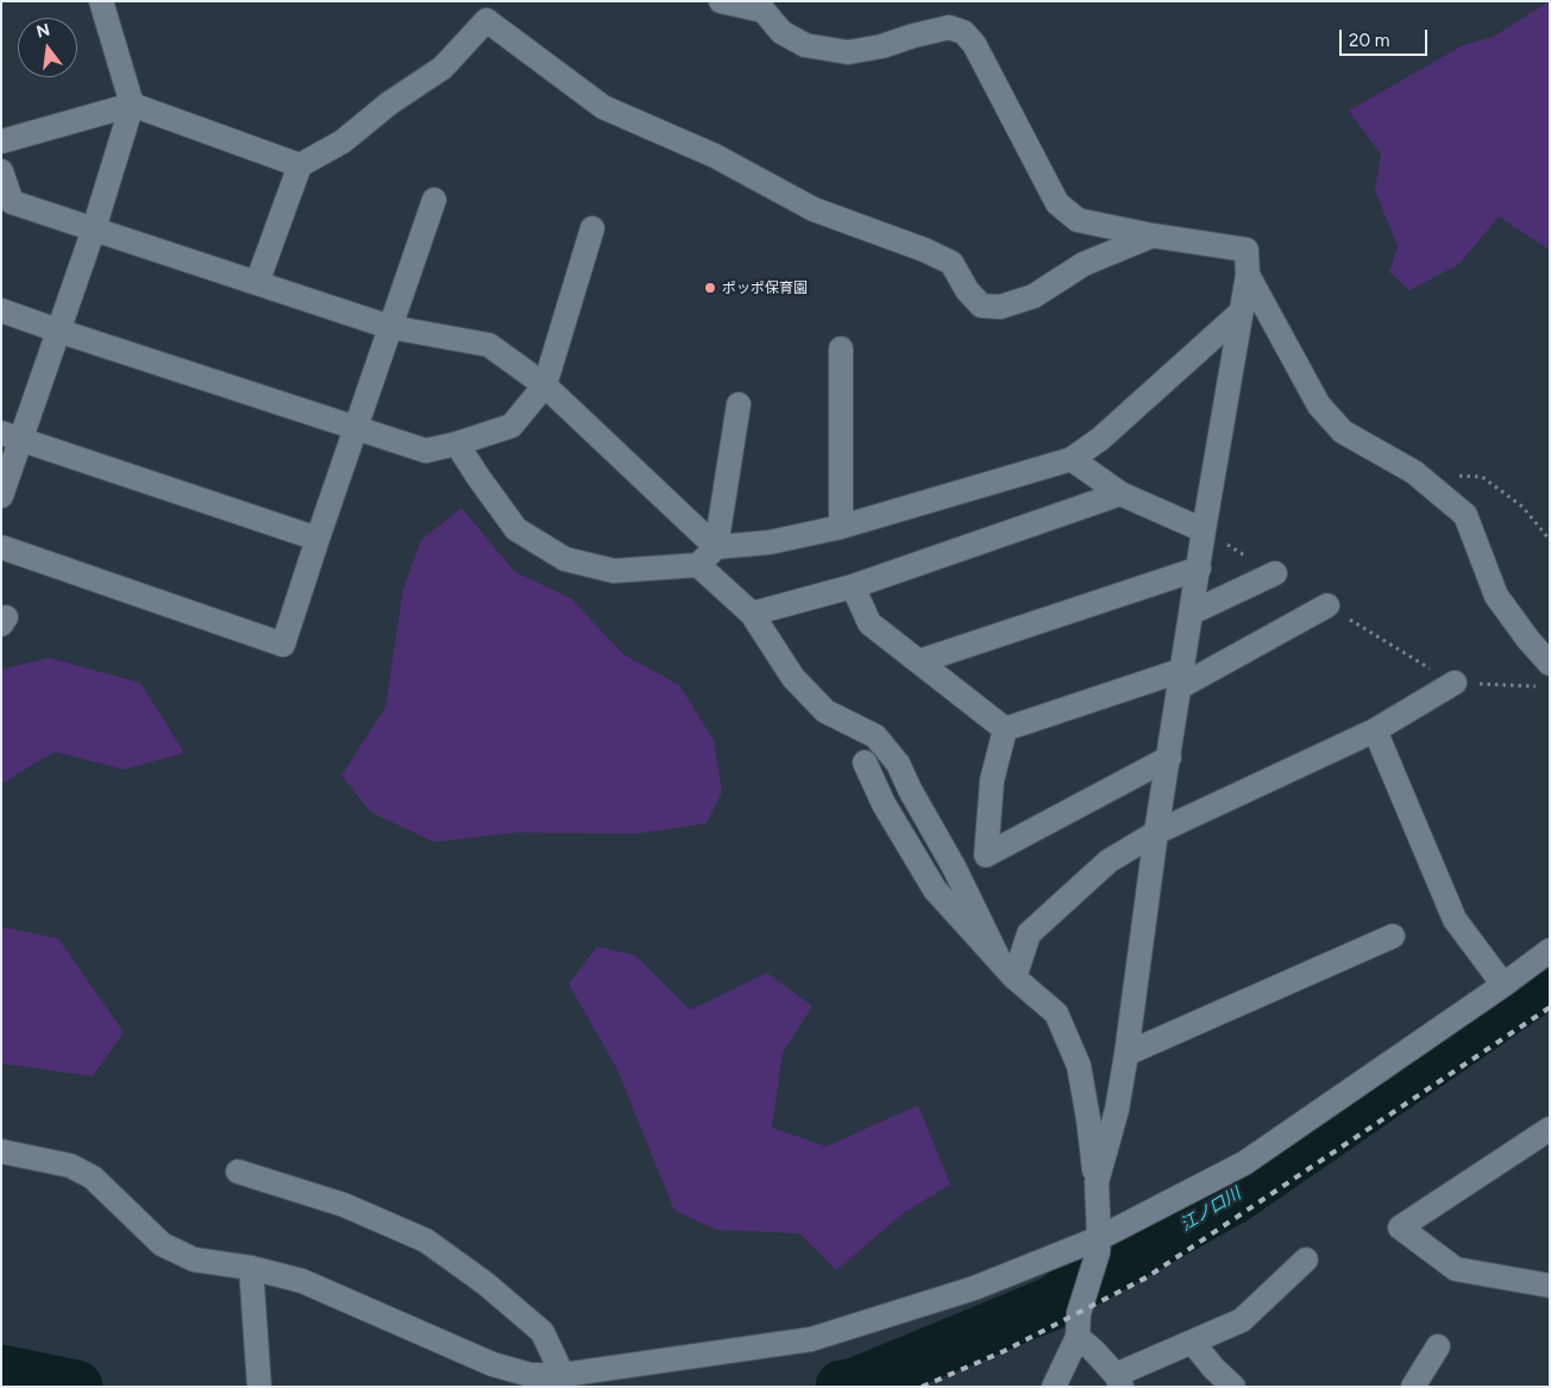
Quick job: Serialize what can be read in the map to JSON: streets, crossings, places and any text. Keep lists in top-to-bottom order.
{
  "water": ["江ノ口川"],
  "places": ["ポッポ保育園"],
  "scale_bar": "20 m",
  "north": "top"
}
